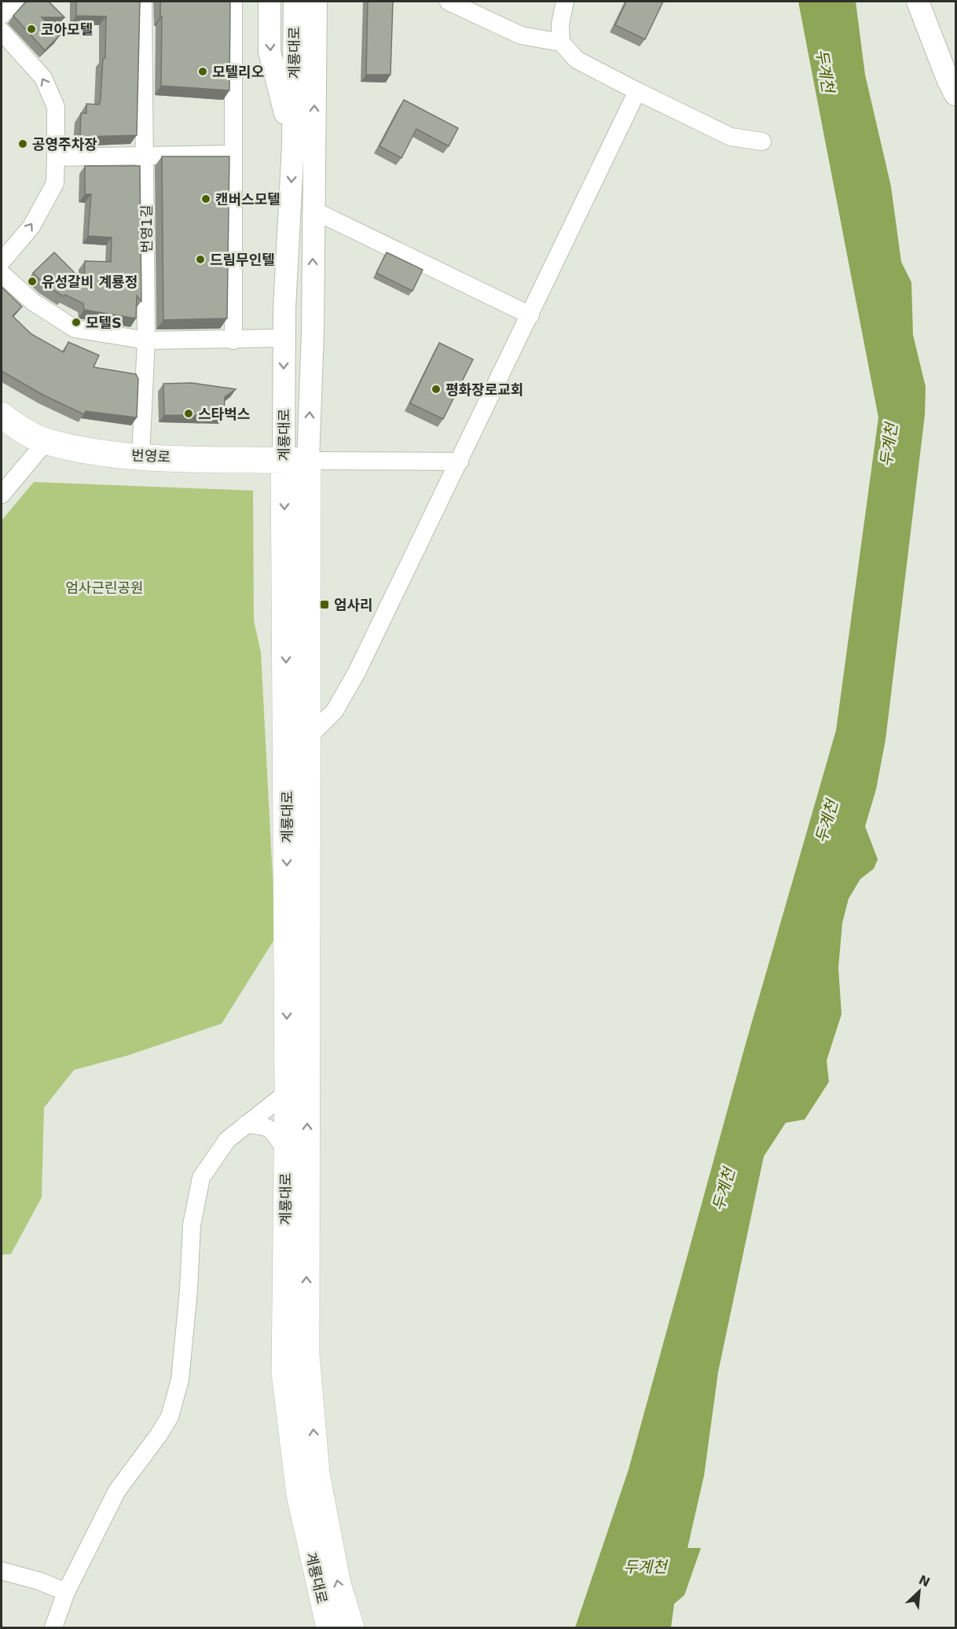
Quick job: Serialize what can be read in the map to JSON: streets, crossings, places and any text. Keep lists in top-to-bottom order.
{
  "streets": {
    "main road": ["계룡대로", "번영로"],
    "street": ["번영1길"]
  },
  "crossings": [
    ["계룡대로", "번영로"],
    ["번영1길", "번영로"]
  ],
  "water": ["두계천"],
  "parks": ["엄사근린공원"],
  "places": {
    "other": [
      "코아모텔",
      "모텔리오",
      "공영주차장",
      "캔버스모텔",
      "드림무인텔",
      "유성갈비 계룡정",
      "모텔S",
      "평화장로교회",
      "스타벅스"
    ],
    "transit": ["엄사리"]
  },
  "north": "top right"
}
